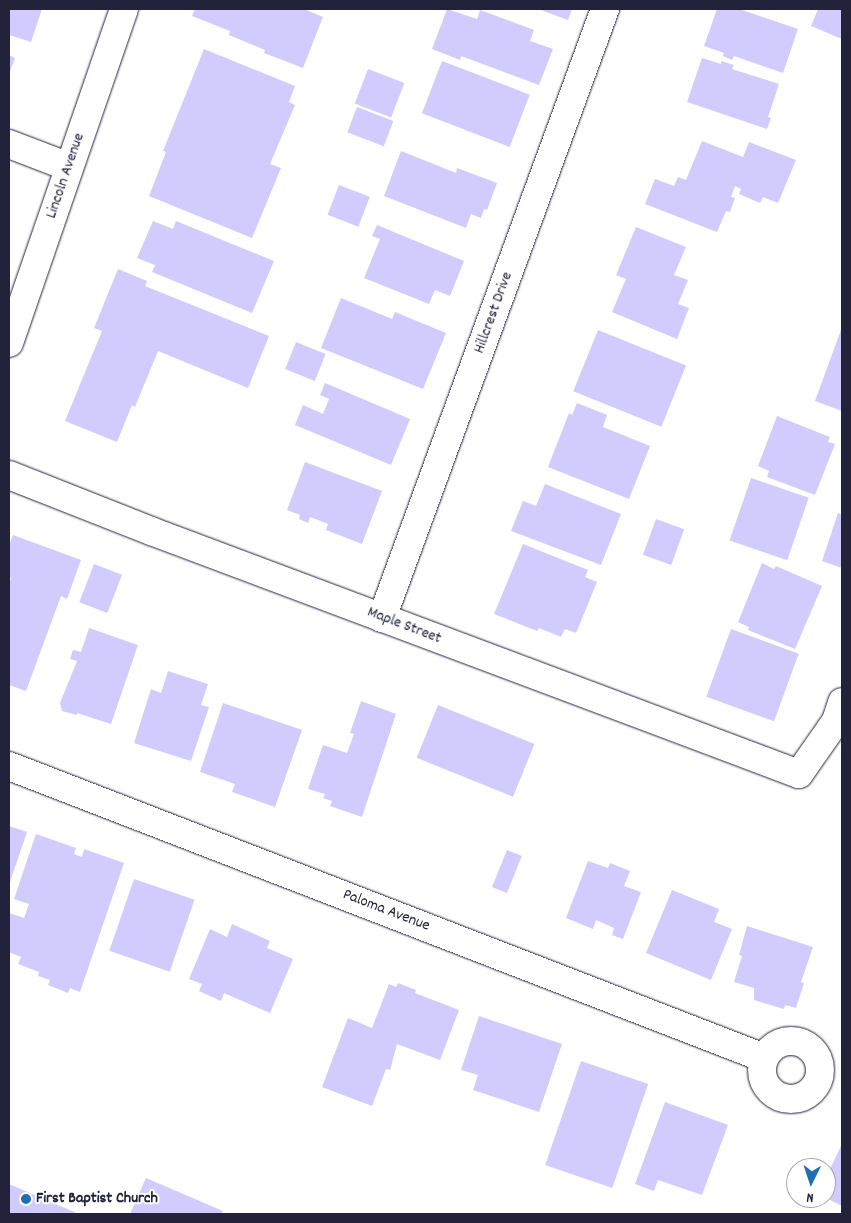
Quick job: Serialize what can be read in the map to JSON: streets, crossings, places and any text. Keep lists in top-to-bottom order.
{
  "streets": {
    "street": [
      "Lincoln Avenue",
      "Hillcrest Drive",
      "Maple Street",
      "Paloma Avenue"
    ]
  },
  "crossings": [
    ["Hillcrest Drive", "Maple Street"]
  ],
  "places": ["First Baptist Church"],
  "north": "bottom"
}
